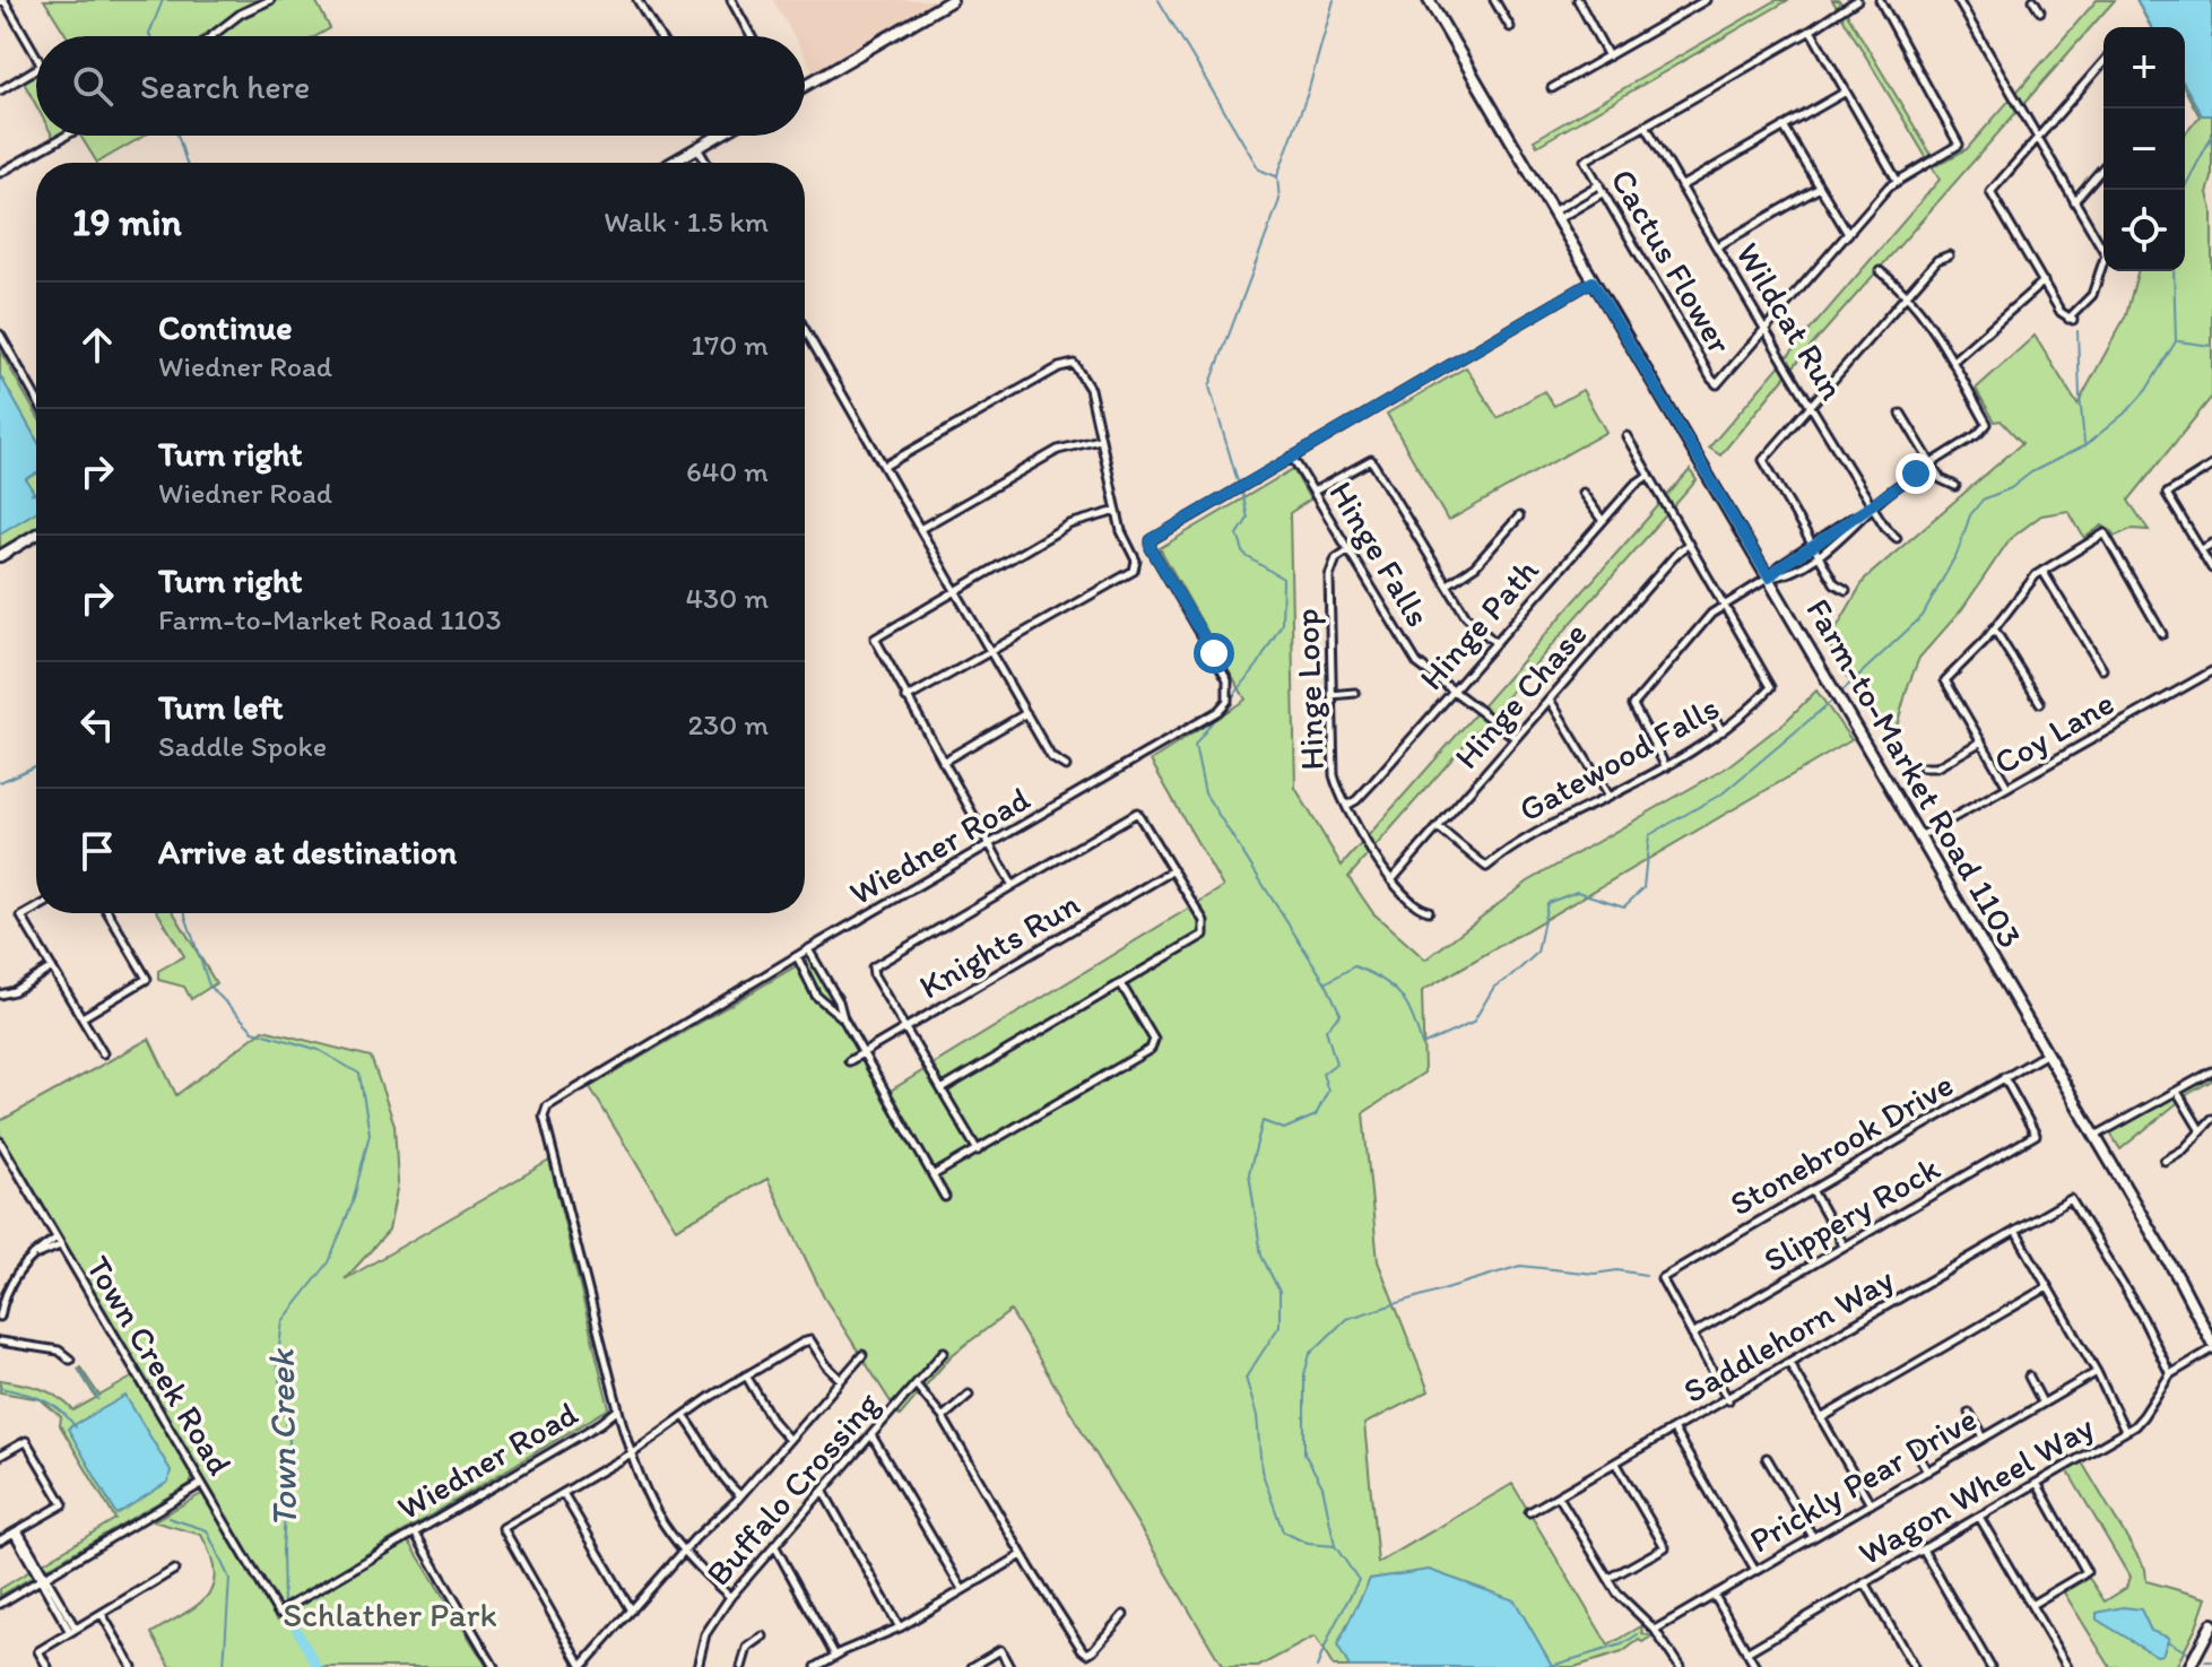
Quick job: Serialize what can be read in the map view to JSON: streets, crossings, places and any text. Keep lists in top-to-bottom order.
{
  "streets": {
    "main road": ["Farm-to-Market Road 1103"],
    "street": [
      "Cactus Flower",
      "Wildcat Run",
      "Hinge Falls",
      "Hinge Path",
      "Hinge Loop",
      "Hinge Chase",
      "Coy Lane",
      "Gatewood Falls",
      "Wiedner Road",
      "Knights Run",
      "Stonebrook Drive",
      "Slippery Rock",
      "Saddlehorn Way",
      "Town Creek Road",
      "Prickly Pear Drive",
      "Buffalo Crossing",
      "Wagon Wheel Way"
    ]
  },
  "crossings": [
    ["Cactus Flower", "Wildcat Run"],
    ["Hinge Falls", "Hinge Path"],
    ["Hinge Falls", "Hinge Loop"],
    ["Hinge Falls", "Hinge Chase"],
    ["Hinge Falls", "Wiedner Road"],
    ["Hinge Path", "Hinge Loop"],
    ["Hinge Loop", "Hinge Chase"],
    ["Hinge Chase", "Gatewood Falls"],
    ["Coy Lane", "Farm-to-Market Road 1103"],
    ["Farm-to-Market Road 1103", "Wiedner Road"],
    ["Farm-to-Market Road 1103", "Stonebrook Drive"],
    ["Farm-to-Market Road 1103", "Wagon Wheel Way"],
    ["Wiedner Road", "Town Creek Road"],
    ["Stonebrook Drive", "Slippery Rock"],
    ["Saddlehorn Way", "Wagon Wheel Way"]
  ],
  "water": ["Town Creek"],
  "parks": ["Schlather Park"],
  "page": {
    "map_buttons": ["+", "−"],
    "search": "Search here",
    "heading": ["19 min", "Walk · 1.5 km"],
    "list": [
      ["Continue", "Wiedner Road", "170 m"],
      ["Turn right", "Wiedner Road", "640 m"],
      ["Turn right", "Farm-to-Market Road 1103", "430 m"],
      ["Turn left", "Saddle Spoke", "230 m"],
      "Arrive at destination"
    ]
  }
}
